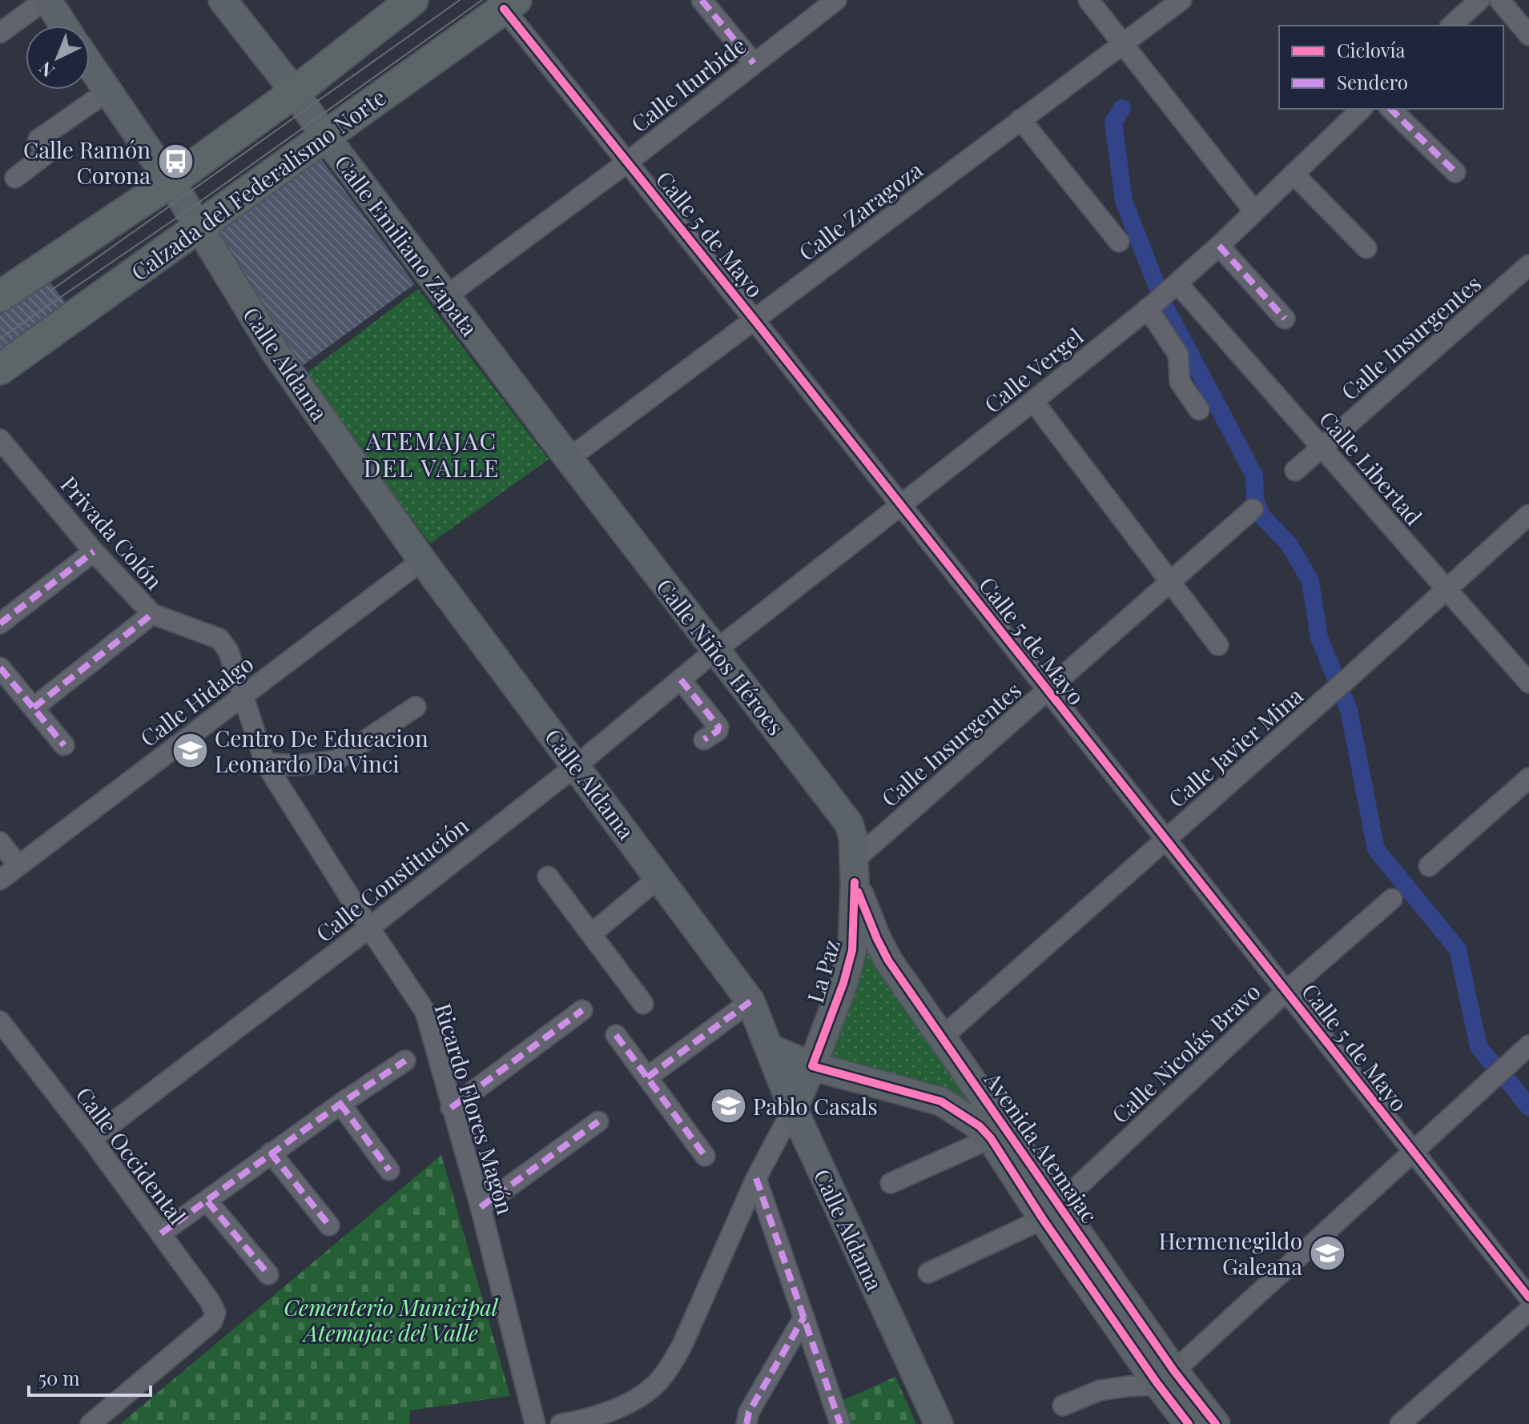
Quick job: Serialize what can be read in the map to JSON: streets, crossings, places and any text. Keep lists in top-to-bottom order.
{
  "streets": {
    "main road": ["Calzada del Federalismo Norte"],
    "street": [
      "Calle Iturbide",
      "Calle Zaragoza",
      "Calle 5 de Mayo",
      "Calle Emiliano Zapata",
      "Calle Insurgentes",
      "Calle Aldama",
      "Calle Vergel",
      "Calle Libertad",
      "Privada Colón",
      "Calle Niños Héroes",
      "Calle Hidalgo",
      "Calle Javier Mina",
      "Calle Constitución",
      "La Paz",
      "Calle Nicolás Bravo",
      "Ricardo Flores Magón",
      "Avenida Atemajac",
      "Calle Occidental"
    ]
  },
  "crossings": [
    ["Calle Iturbide", "Calle 5 de Mayo"],
    ["Calle Iturbide", "Calle Emiliano Zapata"],
    ["Calzada del Federalismo Norte", "Calle 5 de Mayo"],
    ["Calzada del Federalismo Norte", "Calle Emiliano Zapata"],
    ["Calzada del Federalismo Norte", "Calle Aldama"],
    ["Calle Zaragoza", "Calle 5 de Mayo"],
    ["Calle Zaragoza", "Calle Emiliano Zapata"],
    ["Calle Zaragoza", "Calle Niños Héroes"],
    ["Calle 5 de Mayo", "Calle Insurgentes"],
    ["Calle 5 de Mayo", "Calle Vergel"],
    ["Calle 5 de Mayo", "Calle Javier Mina"],
    ["Calle 5 de Mayo", "Calle Nicolás Bravo"],
    ["Calle Emiliano Zapata", "Calle Niños Héroes"],
    ["Calle Insurgentes", "Calle Libertad"],
    ["Calle Insurgentes", "Calle Niños Héroes"],
    ["Calle Insurgentes", "La Paz"],
    ["Calle Insurgentes", "Avenida Atemajac"],
    ["Calle Aldama", "Calle Hidalgo"],
    ["Calle Aldama", "Calle Constitución"],
    ["Calle Aldama", "La Paz"],
    ["Calle Aldama", "Avenida Atemajac"],
    ["Calle Vergel", "Calle Libertad"],
    ["Calle Vergel", "Calle Niños Héroes"],
    ["Calle Vergel", "Calle Constitución"],
    ["Calle Libertad", "Calle Javier Mina"],
    ["Privada Colón", "Calle Hidalgo"],
    ["Privada Colón", "Ricardo Flores Magón"],
    ["Calle Niños Héroes", "Calle Constitución"],
    ["Calle Niños Héroes", "La Paz"],
    ["Calle Niños Héroes", "Avenida Atemajac"],
    ["Calle Hidalgo", "Ricardo Flores Magón"],
    ["Calle Javier Mina", "Avenida Atemajac"],
    ["Calle Constitución", "Ricardo Flores Magón"],
    ["Calle Constitución", "Calle Occidental"],
    ["La Paz", "Avenida Atemajac"],
    ["Calle Nicolás Bravo", "Avenida Atemajac"]
  ],
  "districts": ["ATEMAJAC DEL VALLE"],
  "parks": ["Cementerio Municipal Atemajac del Valle"],
  "places": {
    "bus stop": ["Calle Ramón Corona"],
    "school or university": ["Centro De Educacion Leonardo Da Vinci", "Pablo Casals", "Hermenegildo Galeana"]
  },
  "legend": ["Ciclovía", "Sendero"],
  "scale_bar": "50 m",
  "north": "bottom left"
}
